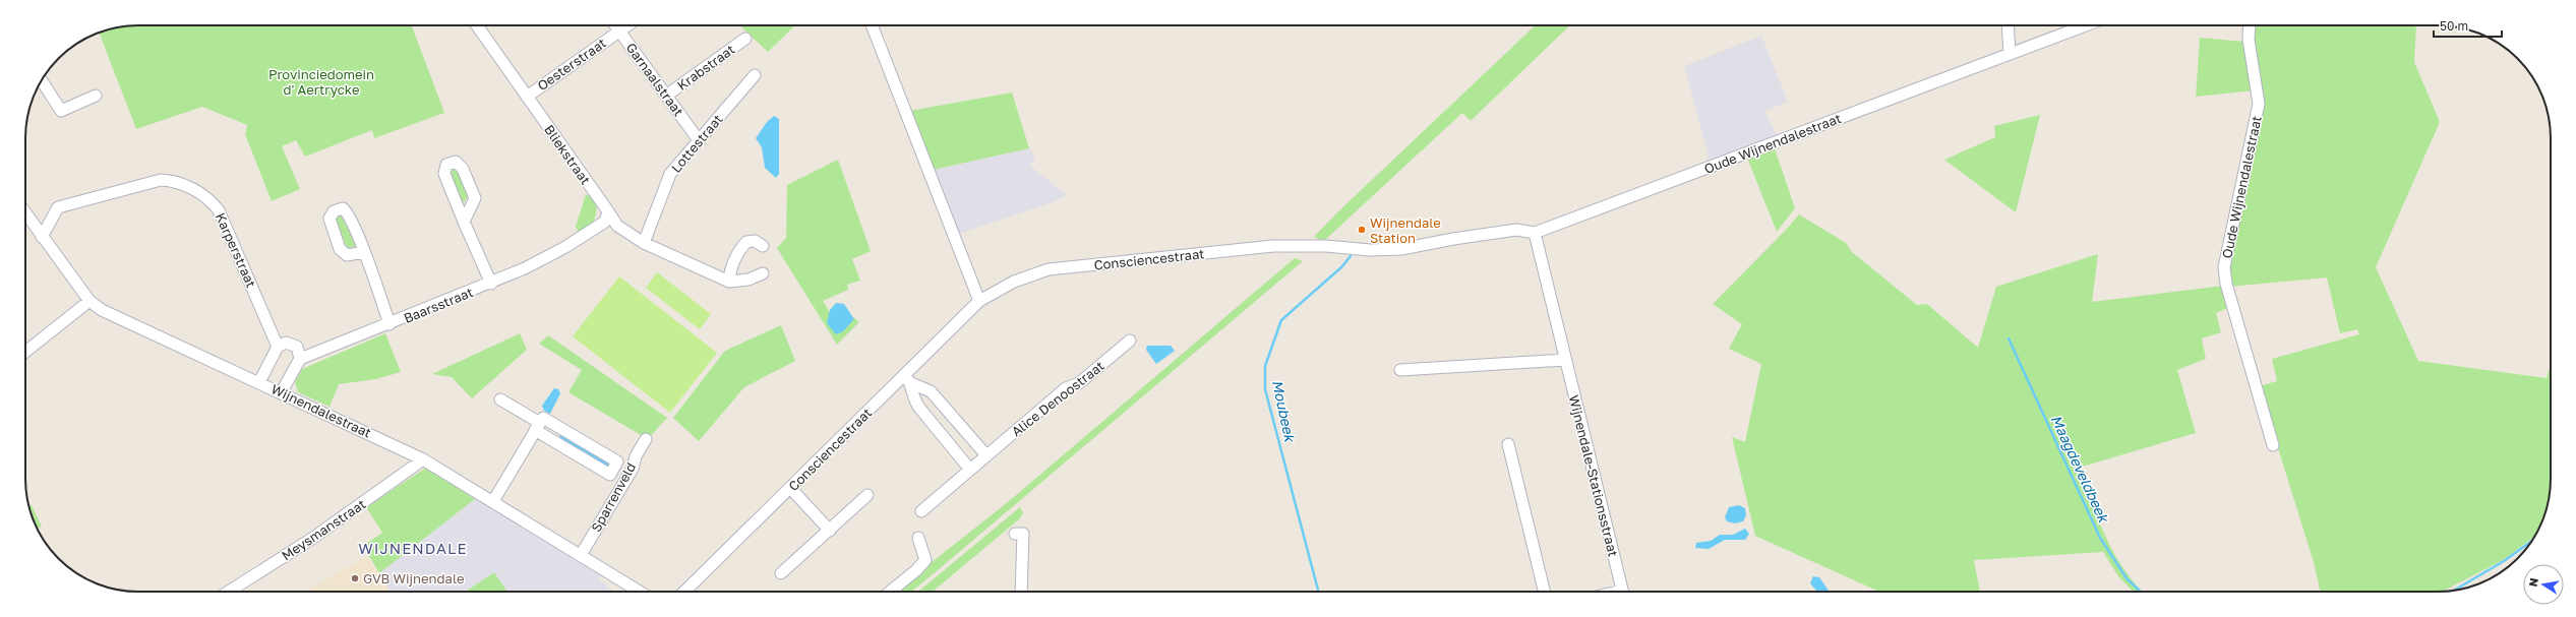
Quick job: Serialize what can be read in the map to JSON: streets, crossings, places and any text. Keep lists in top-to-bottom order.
{
  "streets": {
    "street": [
      "Oesterstraat",
      "Krabstraat",
      "Garnaalstraat",
      "Lottestraat",
      "Oude Wijnendalestraat",
      "Bliekstraat",
      "Karperstraat",
      "Consciencestraat",
      "Baarsstraat",
      "Alice Denoostraat",
      "Wijnendalestraat",
      "Wijnendale-Stationsstraat",
      "Sparrenveld",
      "Meysmanstraat"
    ]
  },
  "crossings": [
    ["Oesterstraat", "Garnaalstraat"],
    ["Oesterstraat", "Bliekstraat"],
    ["Krabstraat", "Garnaalstraat"],
    ["Garnaalstraat", "Lottestraat"],
    ["Lottestraat", "Bliekstraat"],
    ["Oude Wijnendalestraat", "Consciencestraat"],
    ["Oude Wijnendalestraat", "Wijnendale-Stationsstraat"],
    ["Bliekstraat", "Baarsstraat"],
    ["Karperstraat", "Wijnendalestraat"],
    ["Consciencestraat", "Wijnendale-Stationsstraat"],
    ["Wijnendalestraat", "Sparrenveld"],
    ["Wijnendalestraat", "Meysmanstraat"]
  ],
  "districts": ["WIJNENDALE"],
  "water": ["Moubeek", "Maagdeveldbeek"],
  "parks": ["Provinciedomein d' Aertrycke"],
  "places": ["Wijnendale Station", "GVB Wijnendale"],
  "scale_bar": "50 m",
  "north": "left"
}
